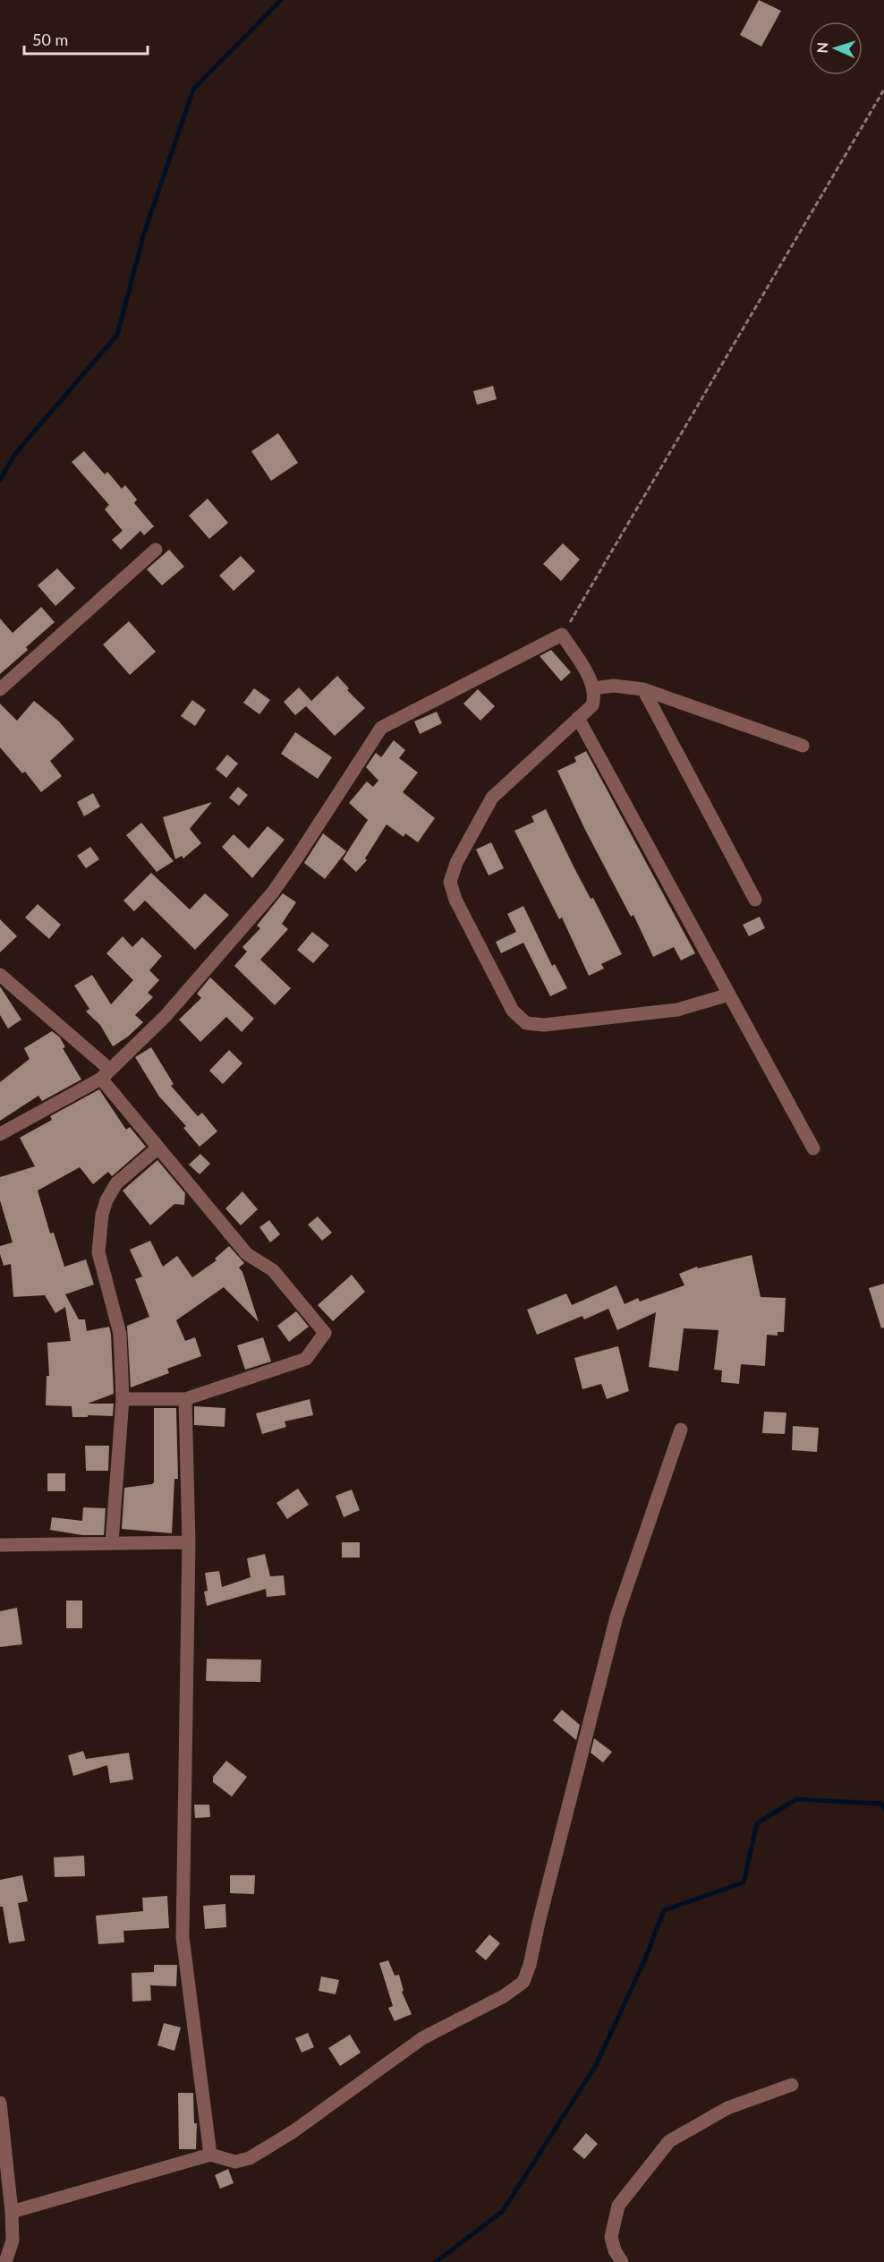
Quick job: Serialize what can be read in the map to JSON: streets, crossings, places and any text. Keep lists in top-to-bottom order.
{
  "scale_bar": "50 m",
  "north": "left"
}
